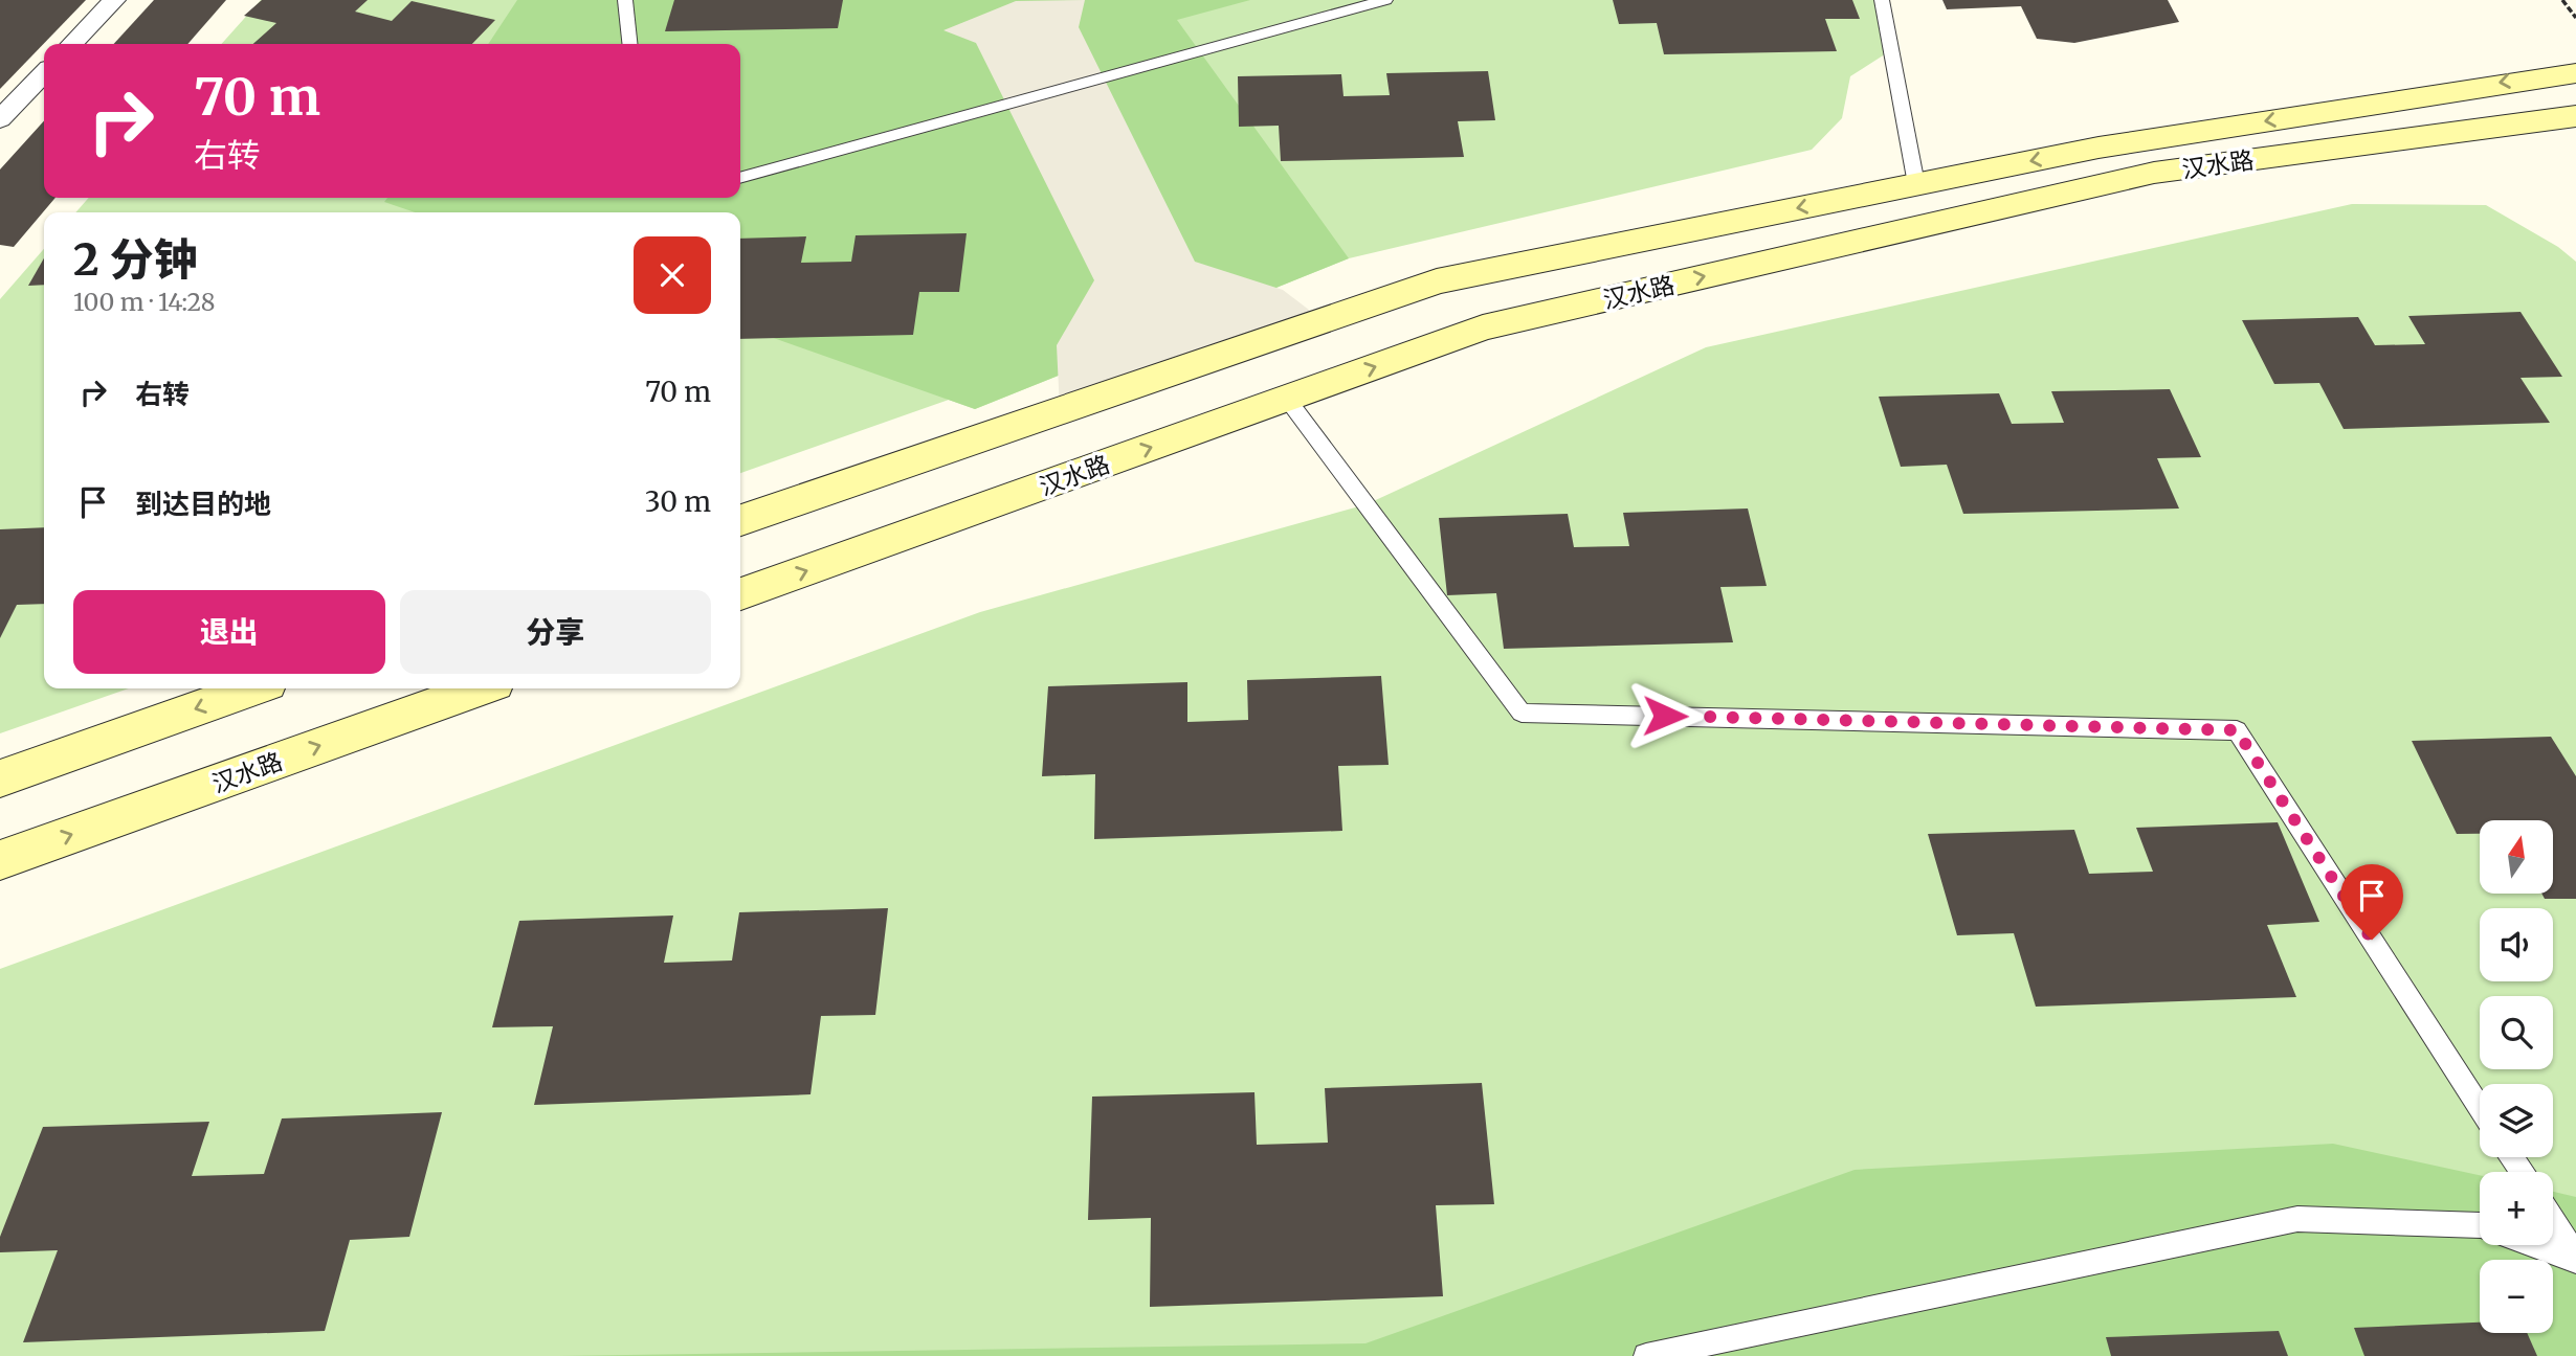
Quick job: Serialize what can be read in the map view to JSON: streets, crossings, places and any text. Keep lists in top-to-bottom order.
{
  "streets": {
    "main road": ["汉水路"]
  },
  "north": "top",
  "page": {
    "turn": ["70 m", "右转"],
    "heading": ["2 分钟", "100 m · 14:28"],
    "list": [
      {
        "name": "右转",
        "value": "70 m"
      },
      {
        "name": "到达目的地",
        "value": "30 m"
      }
    ],
    "buttons": ["退出", "分享"],
    "map_buttons": ["+", "−"]
  }
}
